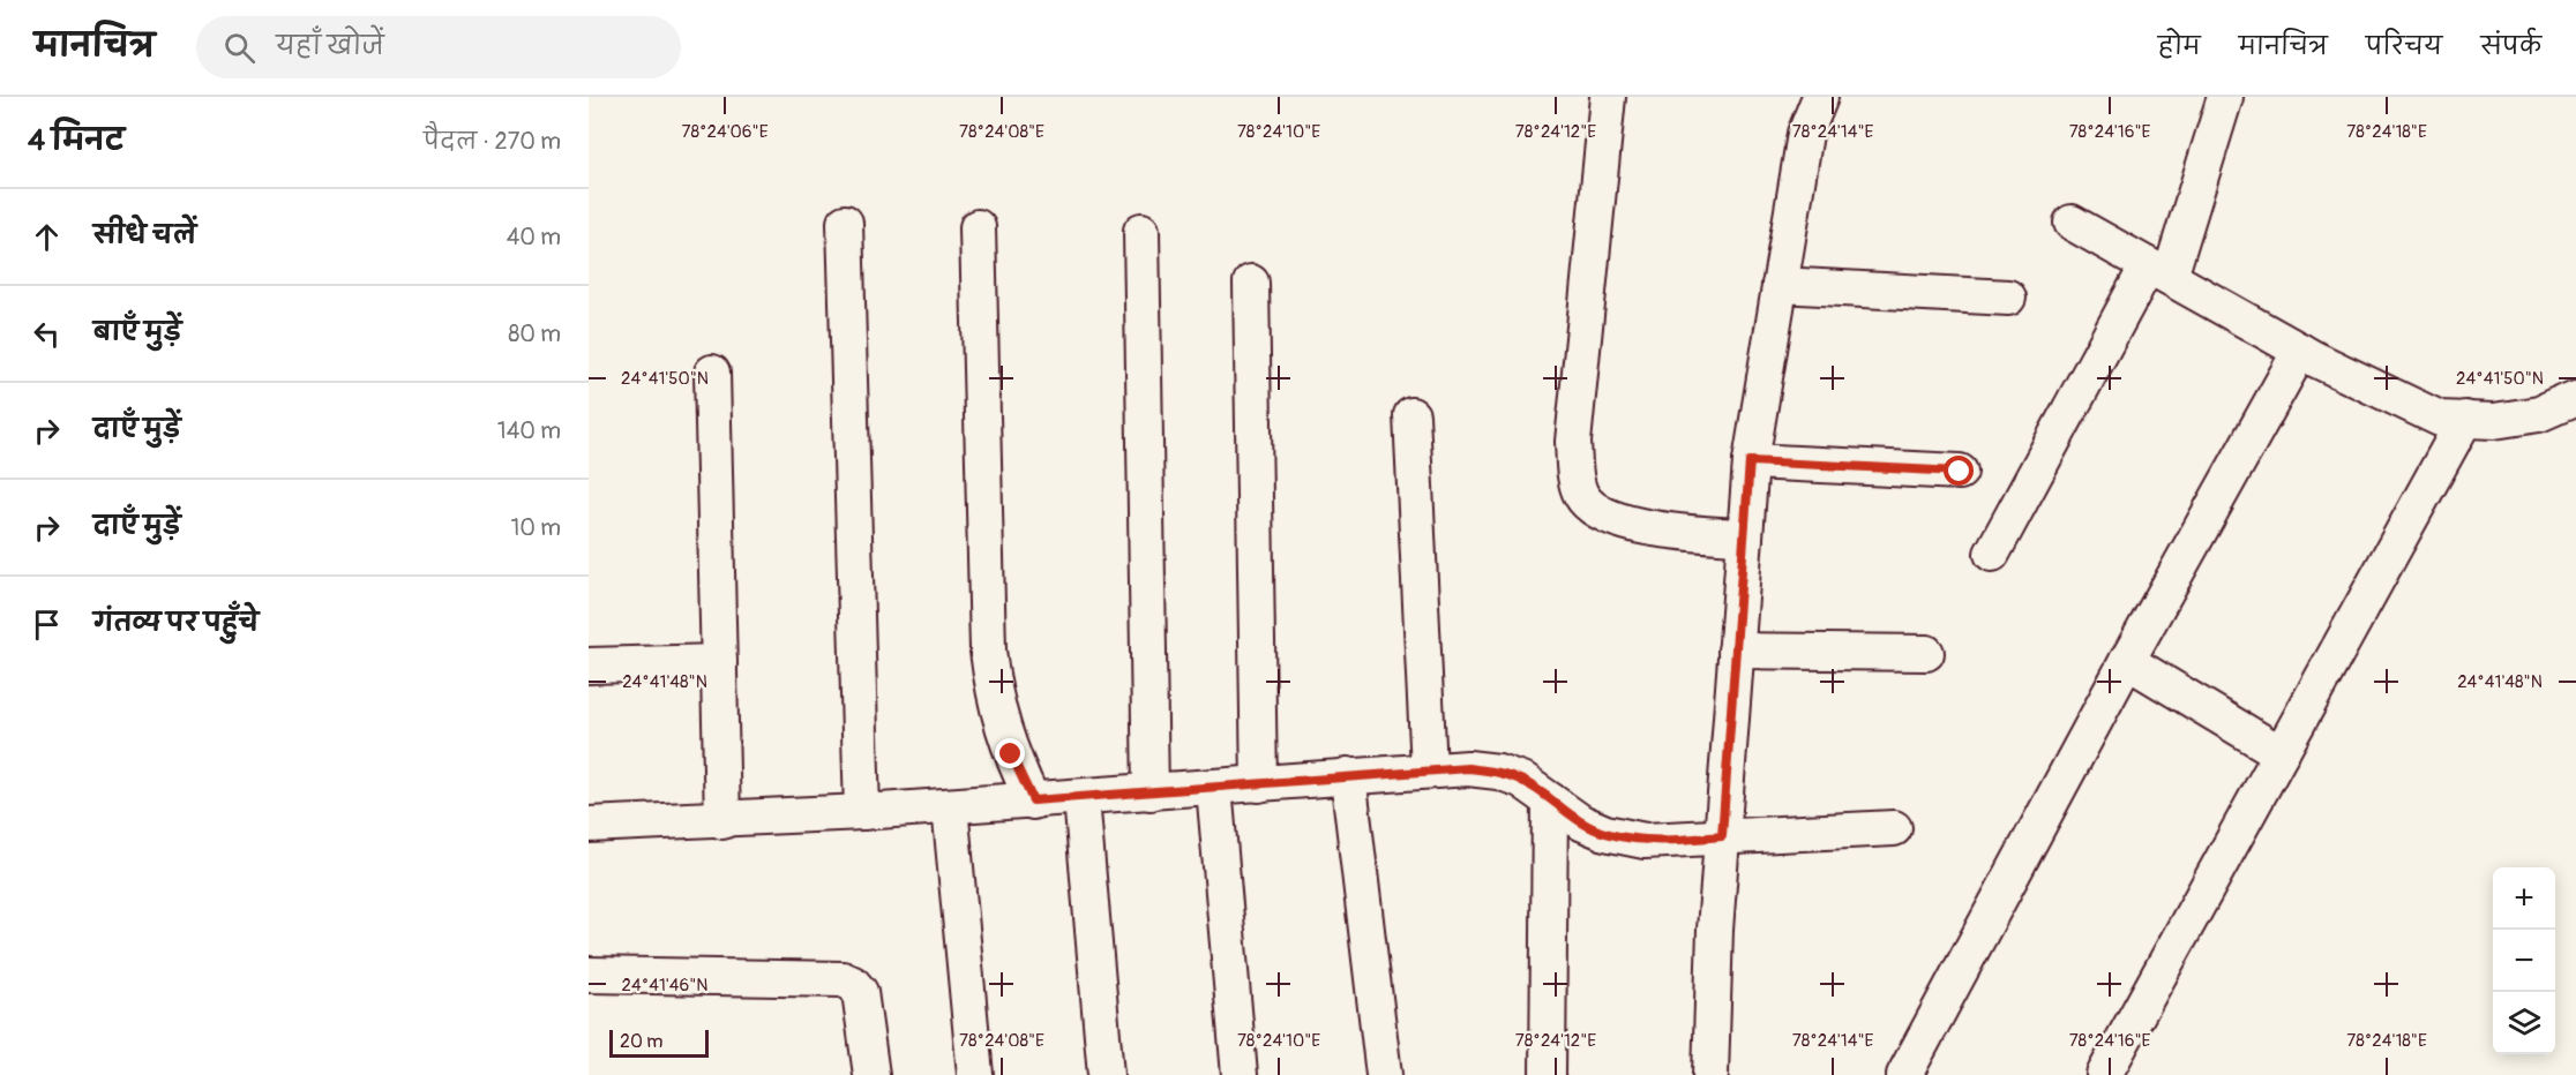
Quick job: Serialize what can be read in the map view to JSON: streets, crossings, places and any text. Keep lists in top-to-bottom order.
{
  "scale_bar": "20 m",
  "page": {
    "header": "मानचित्र",
    "search": "यहाँ खोजें",
    "nav": [
      "होम",
      "मानचित्र",
      "परिचय",
      "संपर्क"
    ],
    "heading": ["4 मिनट", "पैदल · 270 m"],
    "list": [
      ["सीधे चलें", "40 m"],
      ["बाएँ मुड़ें", "80 m"],
      ["दाएँ मुड़ें", "140 m"],
      ["दाएँ मुड़ें", "10 m"],
      "गंतव्य पर पहुँचे"
    ],
    "map_buttons": ["+", "−"],
    "scale": "20 m"
  },
  "coordinates": [
    "78°24'06\"E",
    "78°24'08\"E",
    "78°24'10\"E",
    "78°24'12\"E",
    "78°24'14\"E",
    "78°24'16\"E",
    "78°24'18\"E",
    "24°41'50\"N",
    "24°41'48\"N",
    "24°41'46\"N"
  ]
}
